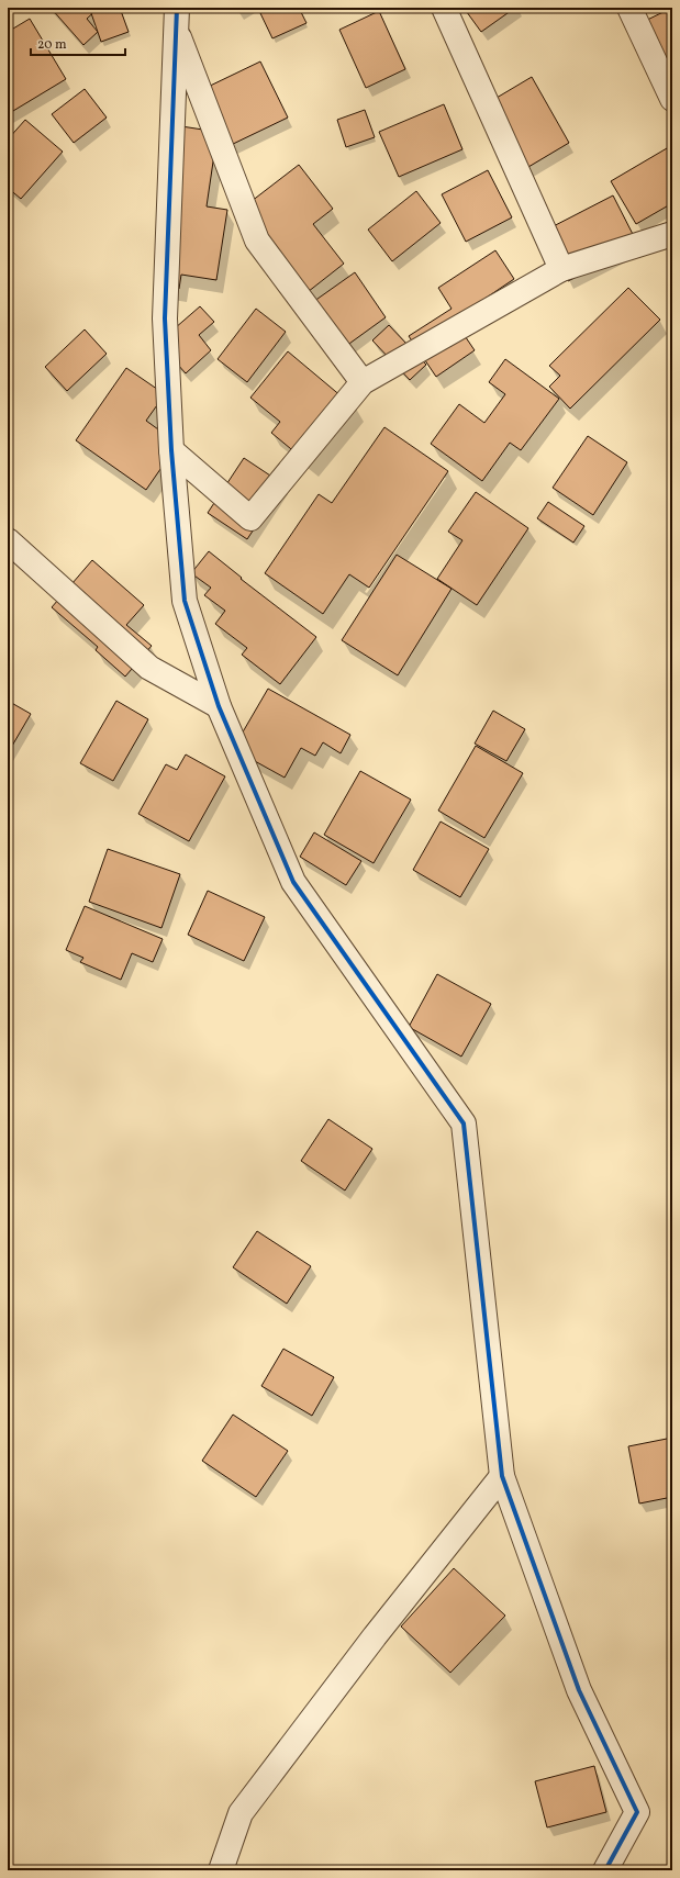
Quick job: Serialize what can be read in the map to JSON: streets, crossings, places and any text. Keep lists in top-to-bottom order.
{
  "scale_bar": "20 m"
}
